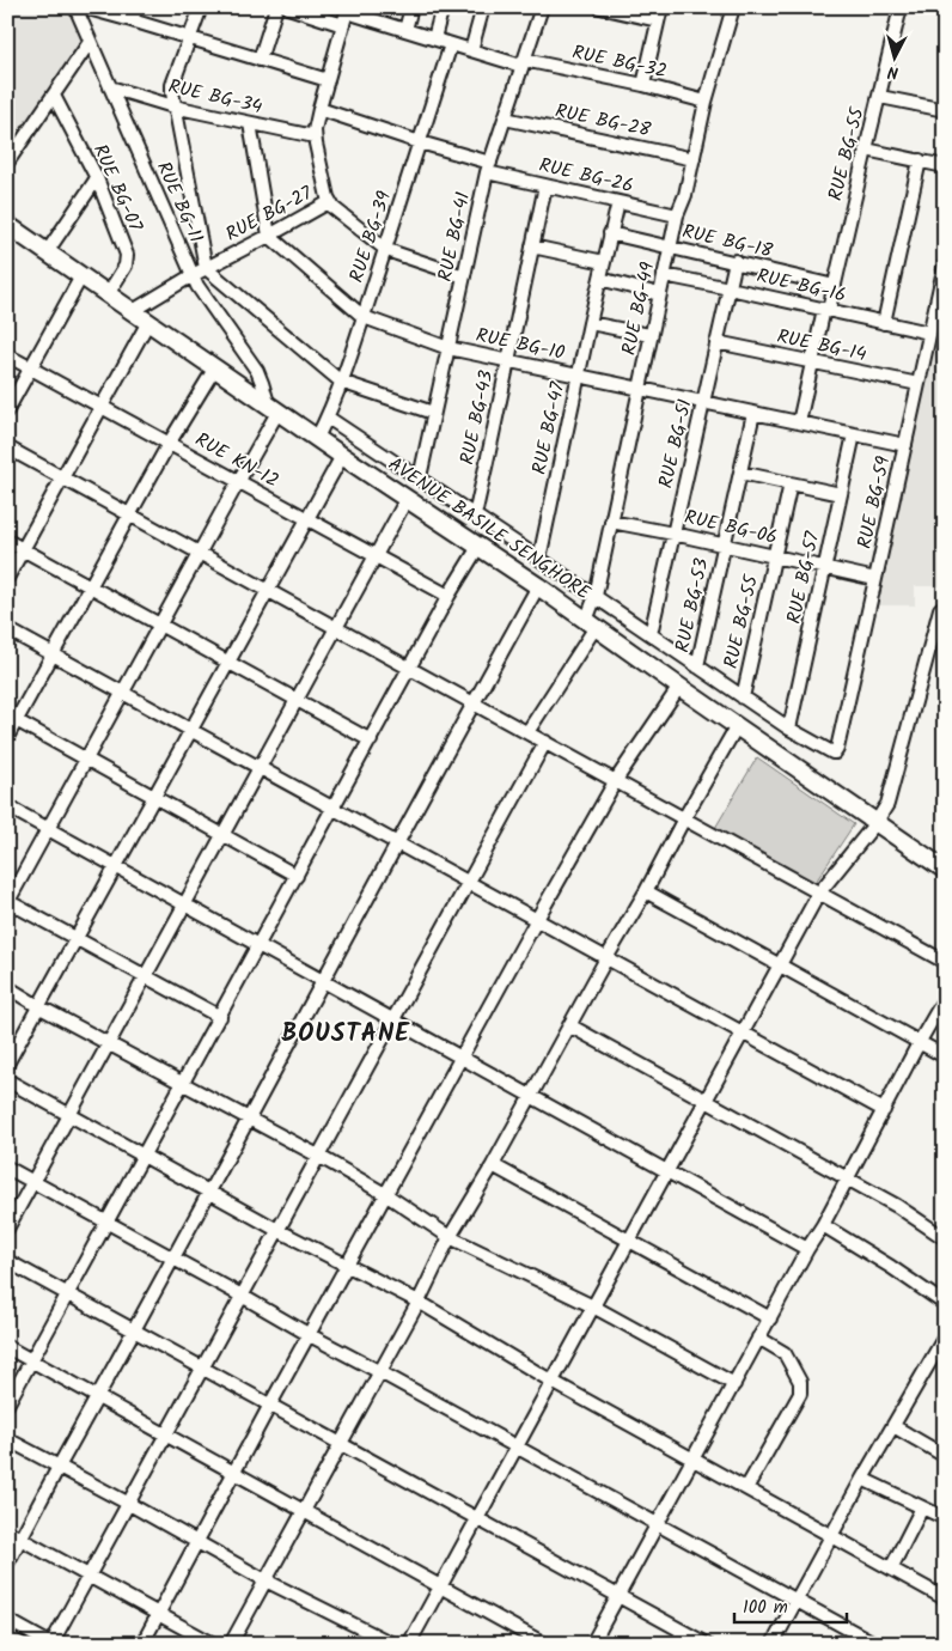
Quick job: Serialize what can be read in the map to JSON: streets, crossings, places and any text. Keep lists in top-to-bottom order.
{
  "streets": {
    "highway": ["AVENUE BASILE SENGHORE"],
    "street": [
      "RUE BG-32",
      "RUE BG-34",
      "RUE BG-28",
      "RUE BG-55",
      "RUE BG-26",
      "RUE BG-07",
      "RUE BG-11",
      "RUE BG-27",
      "RUE BG-39",
      "RUE BG-41",
      "RUE BG-18",
      "RUE BG-16",
      "RUE BG-49",
      "RUE BG-10",
      "RUE BG-14",
      "RUE BG-43",
      "RUE BG-47",
      "RUE BG-51",
      "RUE KN-12",
      "RUE BG-59",
      "RUE BG-06",
      "RUE BG-57",
      "RUE BG-53"
    ]
  },
  "crossings": [
    ["RUE BG-32", "RUE BG-39"],
    ["RUE BG-32", "RUE BG-41"],
    ["RUE BG-32", "RUE BG-49"],
    ["RUE BG-34", "RUE BG-11"],
    ["RUE BG-28", "RUE BG-41"],
    ["RUE BG-28", "RUE BG-49"],
    ["RUE BG-55", "RUE BG-18"],
    ["RUE BG-55", "RUE BG-16"],
    ["RUE BG-55", "RUE BG-10"],
    ["RUE BG-55", "RUE BG-14"],
    ["RUE BG-55", "RUE BG-06"],
    ["RUE BG-26", "RUE BG-39"],
    ["RUE BG-26", "RUE BG-41"],
    ["RUE BG-26", "RUE BG-49"],
    ["RUE BG-26", "RUE BG-43"],
    ["RUE BG-26", "RUE BG-47"],
    ["RUE BG-07", "AVENUE BASILE SENGHORE"],
    ["RUE BG-11", "RUE BG-27"],
    ["RUE BG-11", "AVENUE BASILE SENGHORE"],
    ["RUE BG-27", "RUE BG-10"],
    ["RUE BG-27", "AVENUE BASILE SENGHORE"],
    ["RUE BG-39", "RUE BG-10"],
    ["RUE BG-39", "AVENUE BASILE SENGHORE"],
    ["RUE BG-41", "RUE BG-10"],
    ["RUE BG-18", "RUE BG-49"],
    ["RUE BG-18", "RUE BG-47"],
    ["RUE BG-18", "RUE BG-51"],
    ["RUE BG-16", "RUE BG-49"],
    ["RUE BG-16", "RUE BG-51"],
    ["RUE BG-16", "RUE BG-59"],
    ["RUE BG-49", "RUE BG-10"],
    ["RUE BG-49", "RUE BG-06"],
    ["RUE BG-49", "AVENUE BASILE SENGHORE"],
    ["RUE BG-10", "RUE BG-43"],
    ["RUE BG-10", "RUE BG-47"],
    ["RUE BG-10", "RUE BG-51"],
    ["RUE BG-10", "RUE BG-59"],
    ["RUE BG-10", "RUE BG-57"],
    ["RUE BG-10", "RUE BG-53"],
    ["RUE BG-14", "RUE BG-51"],
    ["RUE BG-14", "RUE BG-59"],
    ["RUE BG-51", "RUE BG-06"],
    ["RUE BG-59", "RUE BG-06"],
    ["RUE BG-59", "RUE BG-57"],
    ["RUE BG-06", "RUE BG-57"],
    ["RUE BG-06", "RUE BG-53"]
  ],
  "districts": ["BOUSTANE"],
  "scale_bar": "100 m",
  "north": "bottom"
}
